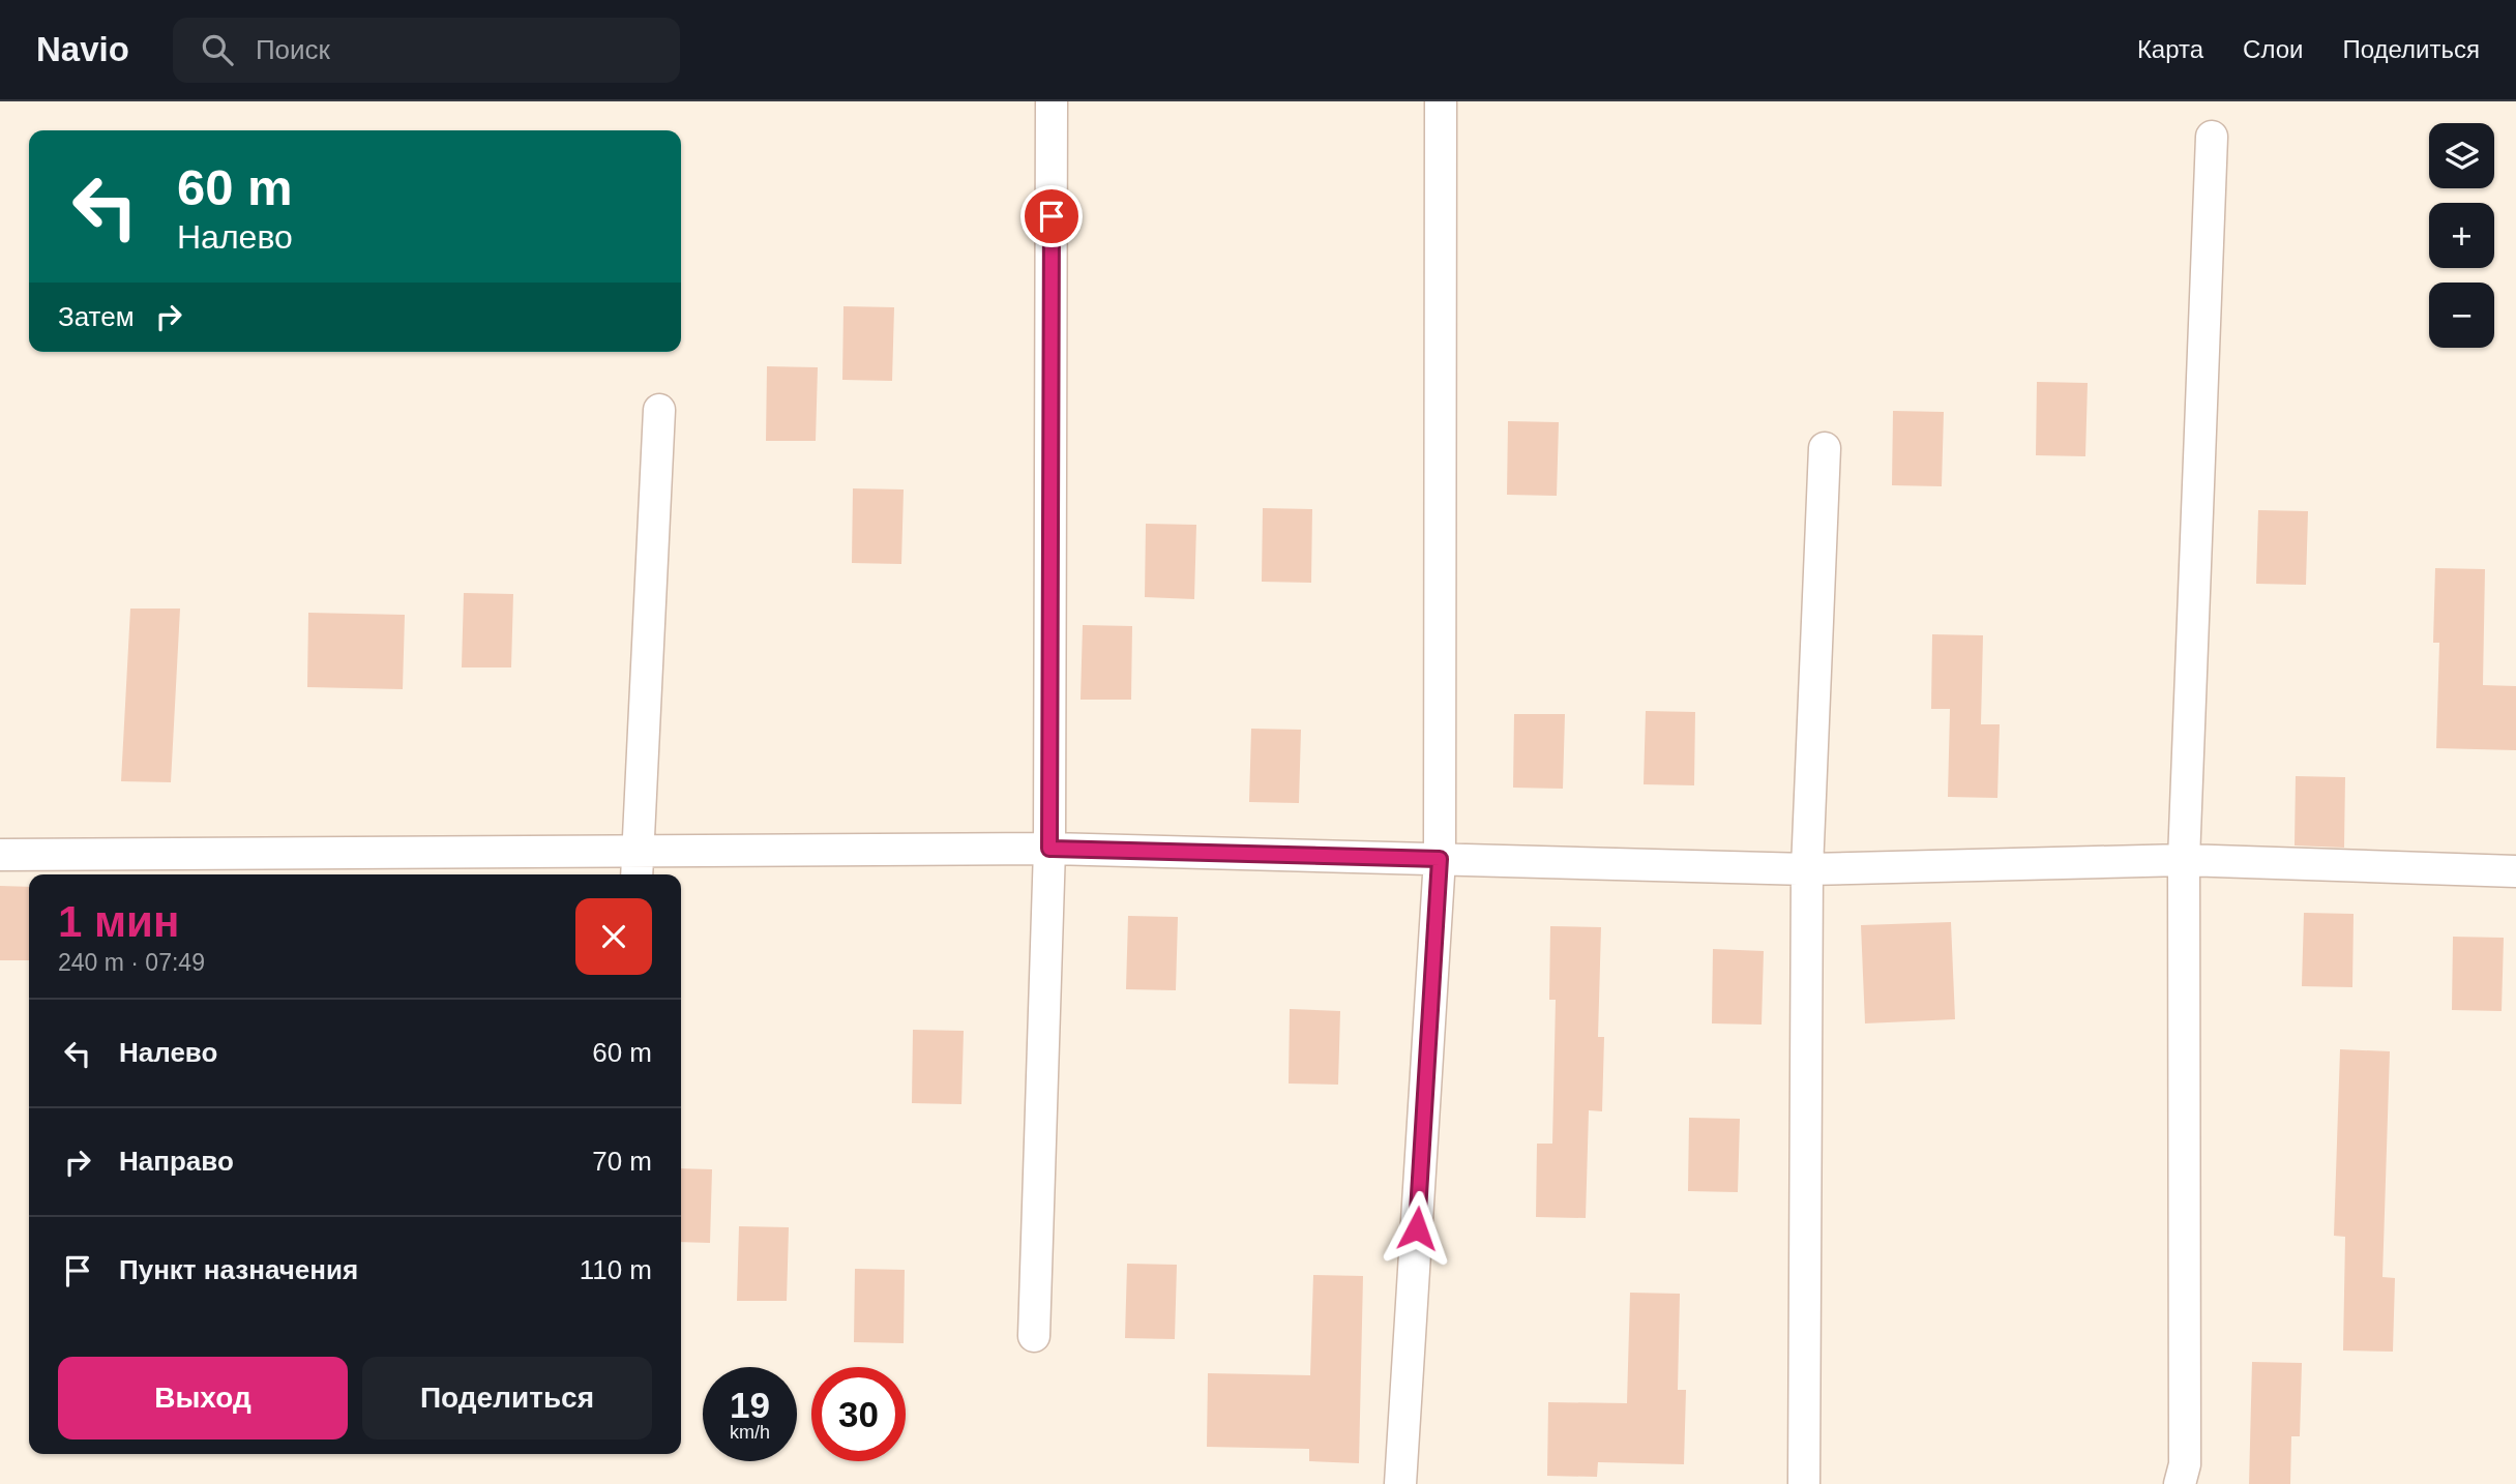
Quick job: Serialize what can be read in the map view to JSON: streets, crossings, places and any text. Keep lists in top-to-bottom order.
{
  "page": {
    "header": "Navio",
    "search": "Поиск",
    "nav": ["Карта", "Слои", "Поделиться"],
    "map_buttons": ["+", "−"],
    "turn": ["60 m", "Налево"],
    "then": "Затем",
    "heading": ["1 мин", "240 m · 07:49"],
    "list": [
      {
        "name": "Налево",
        "value": "60 m"
      },
      {
        "name": "Направо",
        "value": "70 m"
      },
      {
        "name": "Пункт назначения",
        "value": "110 m"
      }
    ],
    "buttons": ["Выход", "Поделиться"],
    "speed": "19 km/h",
    "limit": "30"
  }
}
